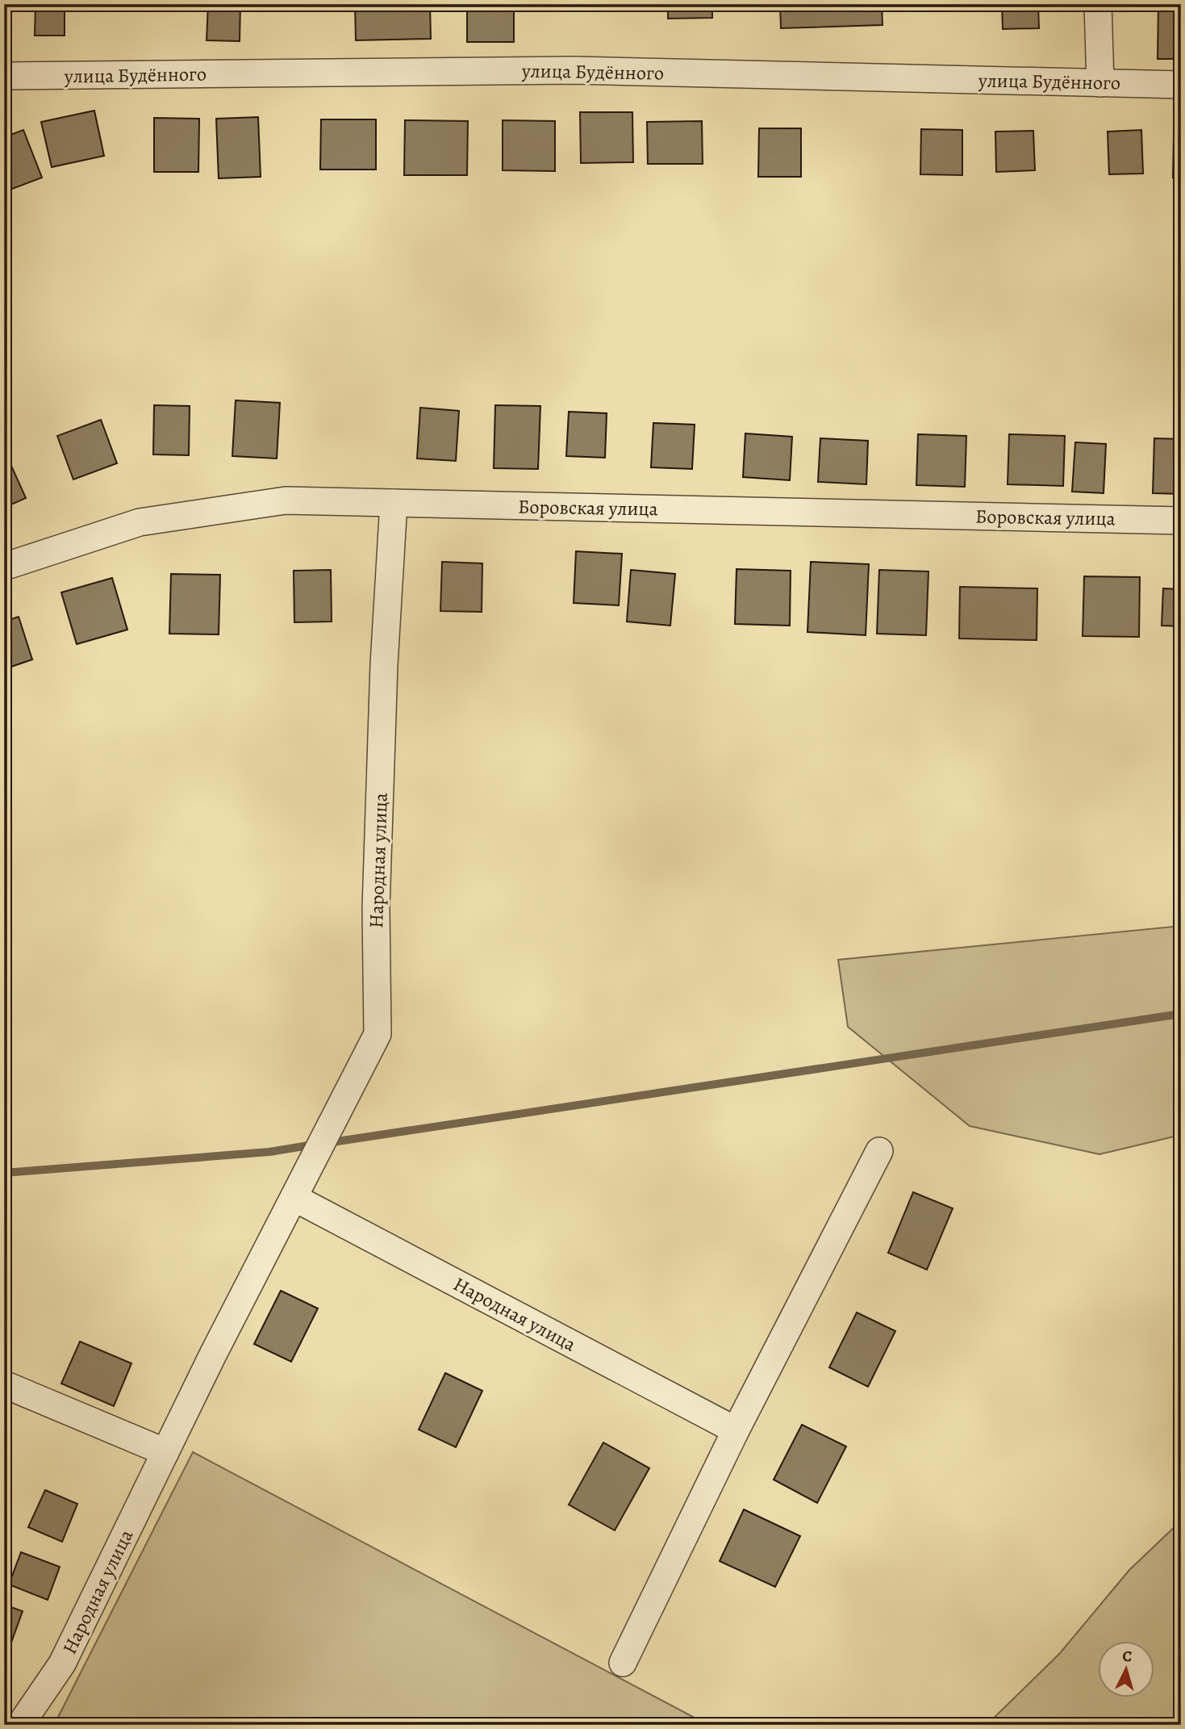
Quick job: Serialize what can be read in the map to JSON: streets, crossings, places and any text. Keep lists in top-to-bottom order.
{
  "streets": {
    "street": ["улица Будённого", "Боровская улица", "Народная улица"]
  },
  "crossings": [
    ["Боровская улица", "Народная улица"]
  ],
  "north": "top"
}
